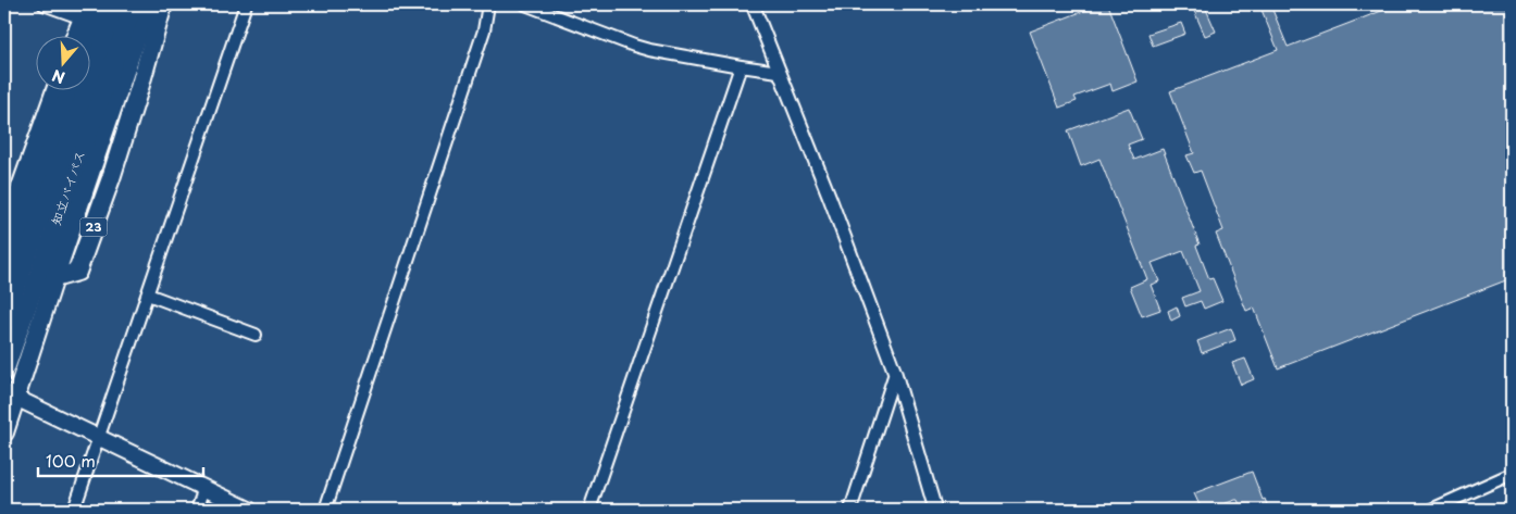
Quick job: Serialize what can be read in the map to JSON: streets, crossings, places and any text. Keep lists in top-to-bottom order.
{
  "streets": {
    "highway": ["知立バイパス", "23"]
  },
  "scale_bar": "100 m",
  "north": "bottom"
}
